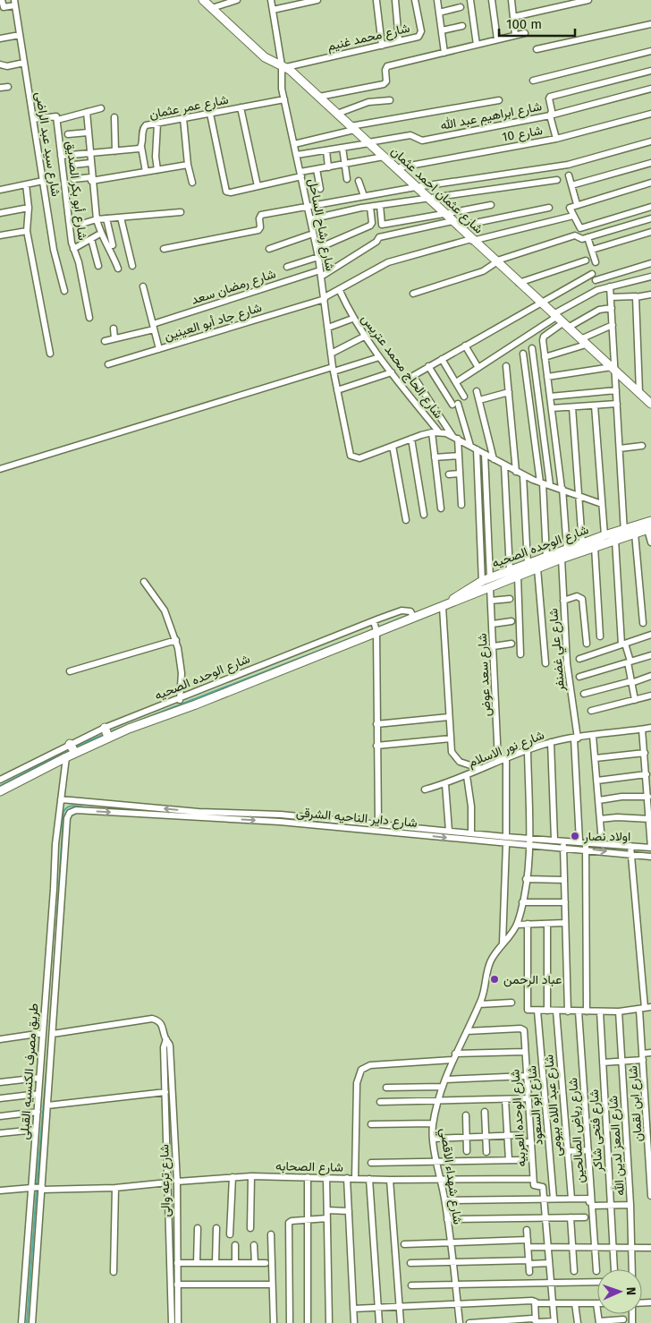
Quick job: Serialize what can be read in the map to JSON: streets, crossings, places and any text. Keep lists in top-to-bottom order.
{
  "streets": {
    "street": [
      "شارع محمد غنيم",
      "شارع عمر عثمان",
      "شارع ابراهيم عبد الله",
      "شارع 10",
      "شارع سيد عبد الراضى",
      "شارع عثمان احمد عثمان",
      "شارع أبو بكر الصديق",
      "شارع رشاح الساحل",
      "شارع رمضان سعد",
      "شارع جاد أبو العينين",
      "شارع الحاج محمد عتريس",
      "شارع الوحده الصحيه",
      "شارع علي غضنفر",
      "شارع سعد عوض",
      "شارع نور الاسلام",
      "شارع داير الناحيه الشرقى",
      "طريق مصرف الكنسيه القبلى",
      "شارع ابن لقمان",
      "شارع ابو السعود",
      "شارع عبد اللاه بيومى",
      "شارع الوحده العربيه",
      "شارع رياض الصالحين",
      "شارع فتحى شاكر",
      "شارع المعز لدين الله",
      "شارع الصحابه",
      "شارع شهداء الاقصي",
      "شارع ترعه والى"
    ]
  },
  "crossings": [
    ["شارع محمد غنيم", "شارع عثمان احمد عثمان"],
    ["شارع محمد غنيم", "شارع رشاح الساحل"],
    ["شارع عمر عثمان", "شارع رشاح الساحل"],
    ["شارع ابراهيم عبد الله", "شارع عثمان احمد عثمان"],
    ["شارع ابراهيم عبد الله", "شارع رشاح الساحل"],
    ["شارع 10", "شارع عثمان احمد عثمان"],
    ["شارع عثمان احمد عثمان", "شارع رشاح الساحل"],
    ["شارع عثمان احمد عثمان", "شارع رمضان سعد"],
    ["شارع عثمان احمد عثمان", "شارع جاد أبو العينين"],
    ["شارع رشاح الساحل", "شارع رمضان سعد"],
    ["شارع رشاح الساحل", "شارع جاد أبو العينين"],
    ["شارع جاد أبو العينين", "شارع الحاج محمد عتريس"],
    ["شارع الوحده الصحيه", "شارع علي غضنفر"],
    ["شارع الوحده الصحيه", "شارع سعد عوض"],
    ["شارع الوحده الصحيه", "طريق مصرف الكنسيه القبلى"],
    ["شارع علي غضنفر", "شارع نور الاسلام"],
    ["شارع علي غضنفر", "شارع داير الناحيه الشرقى"],
    ["شارع سعد عوض", "شارع نور الاسلام"],
    ["شارع نور الاسلام", "شارع شهداء الاقصي"],
    ["شارع داير الناحيه الشرقى", "طريق مصرف الكنسيه القبلى"],
    ["شارع داير الناحيه الشرقى", "شارع شهداء الاقصي"],
    ["طريق مصرف الكنسيه القبلى", "شارع ترعه والى"],
    ["شارع الوحده العربيه", "شارع الصحابه"],
    ["شارع الوحده العربيه", "شارع شهداء الاقصي"],
    ["شارع الصحابه", "شارع شهداء الاقصي"],
    ["شارع الصحابه", "شارع ترعه والى"]
  ],
  "places": ["اولاد نصار", "عباد الرحمن"],
  "scale_bar": "100 m",
  "north": "right"
}
